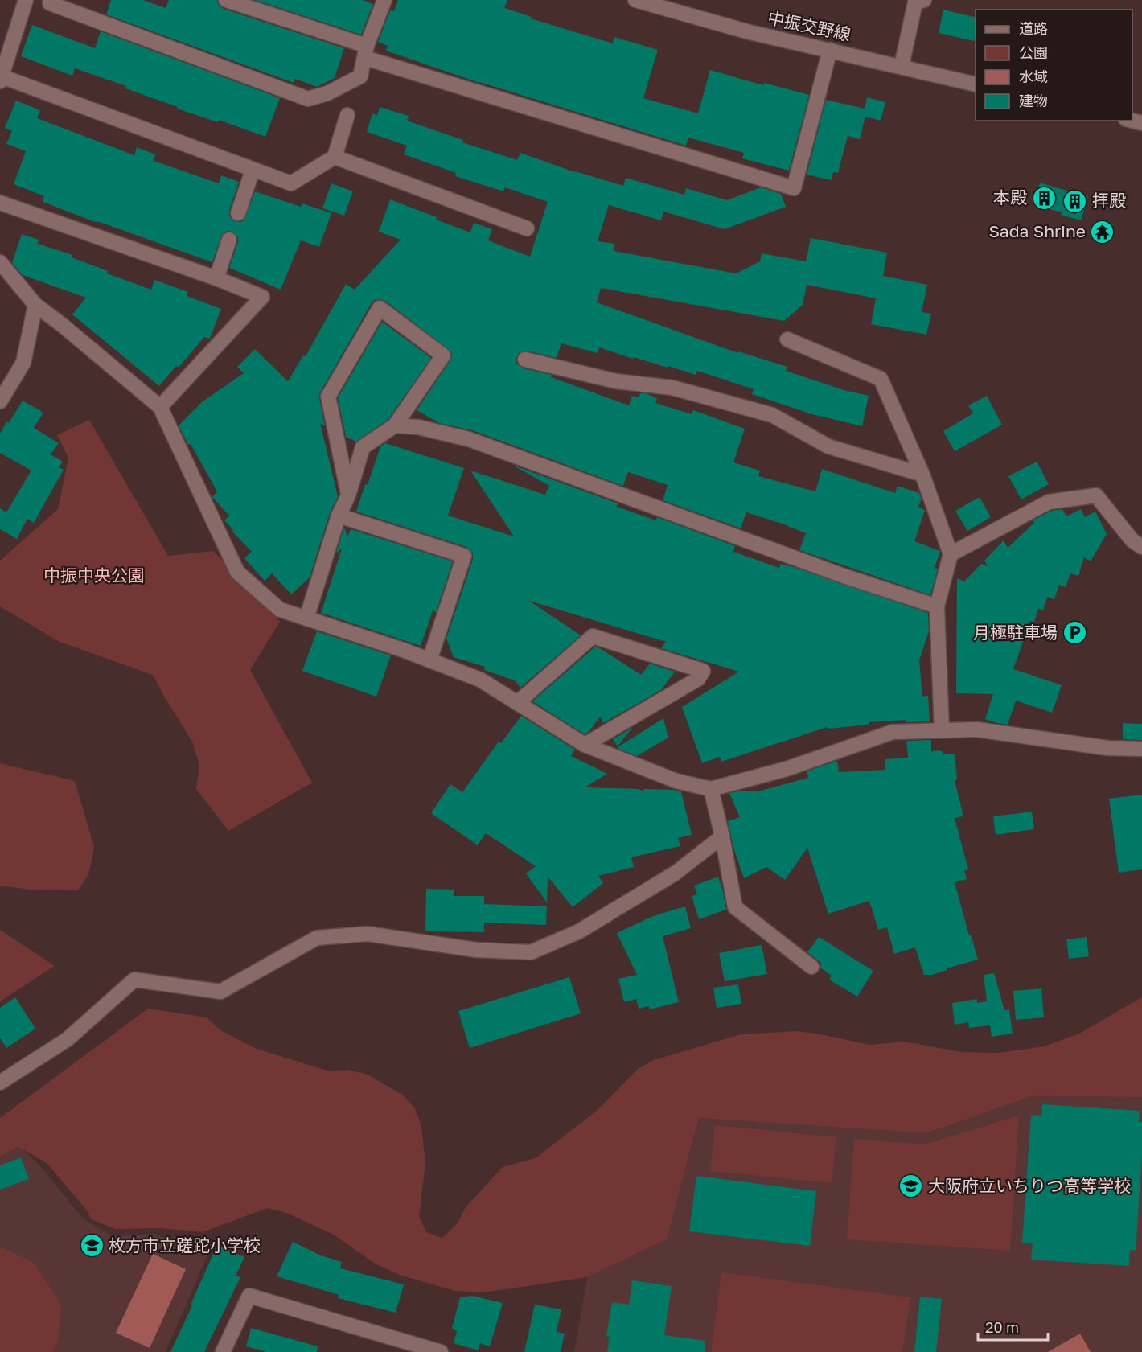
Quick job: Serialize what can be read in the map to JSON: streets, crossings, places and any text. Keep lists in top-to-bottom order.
{
  "streets": {
    "street": ["中振交野線"]
  },
  "parks": ["中振中央公園"],
  "places": {
    "building": ["本殿", "拝殿"],
    "temple": ["Sada Shrine"],
    "parking": ["月極駐車場"],
    "school or university": ["大阪府立いちりつ高等学校", "枚方市立蹉跎小学校"]
  },
  "legend": [
    "道路",
    "公園",
    "水域",
    "建物"
  ],
  "scale_bar": "20 m"
}
